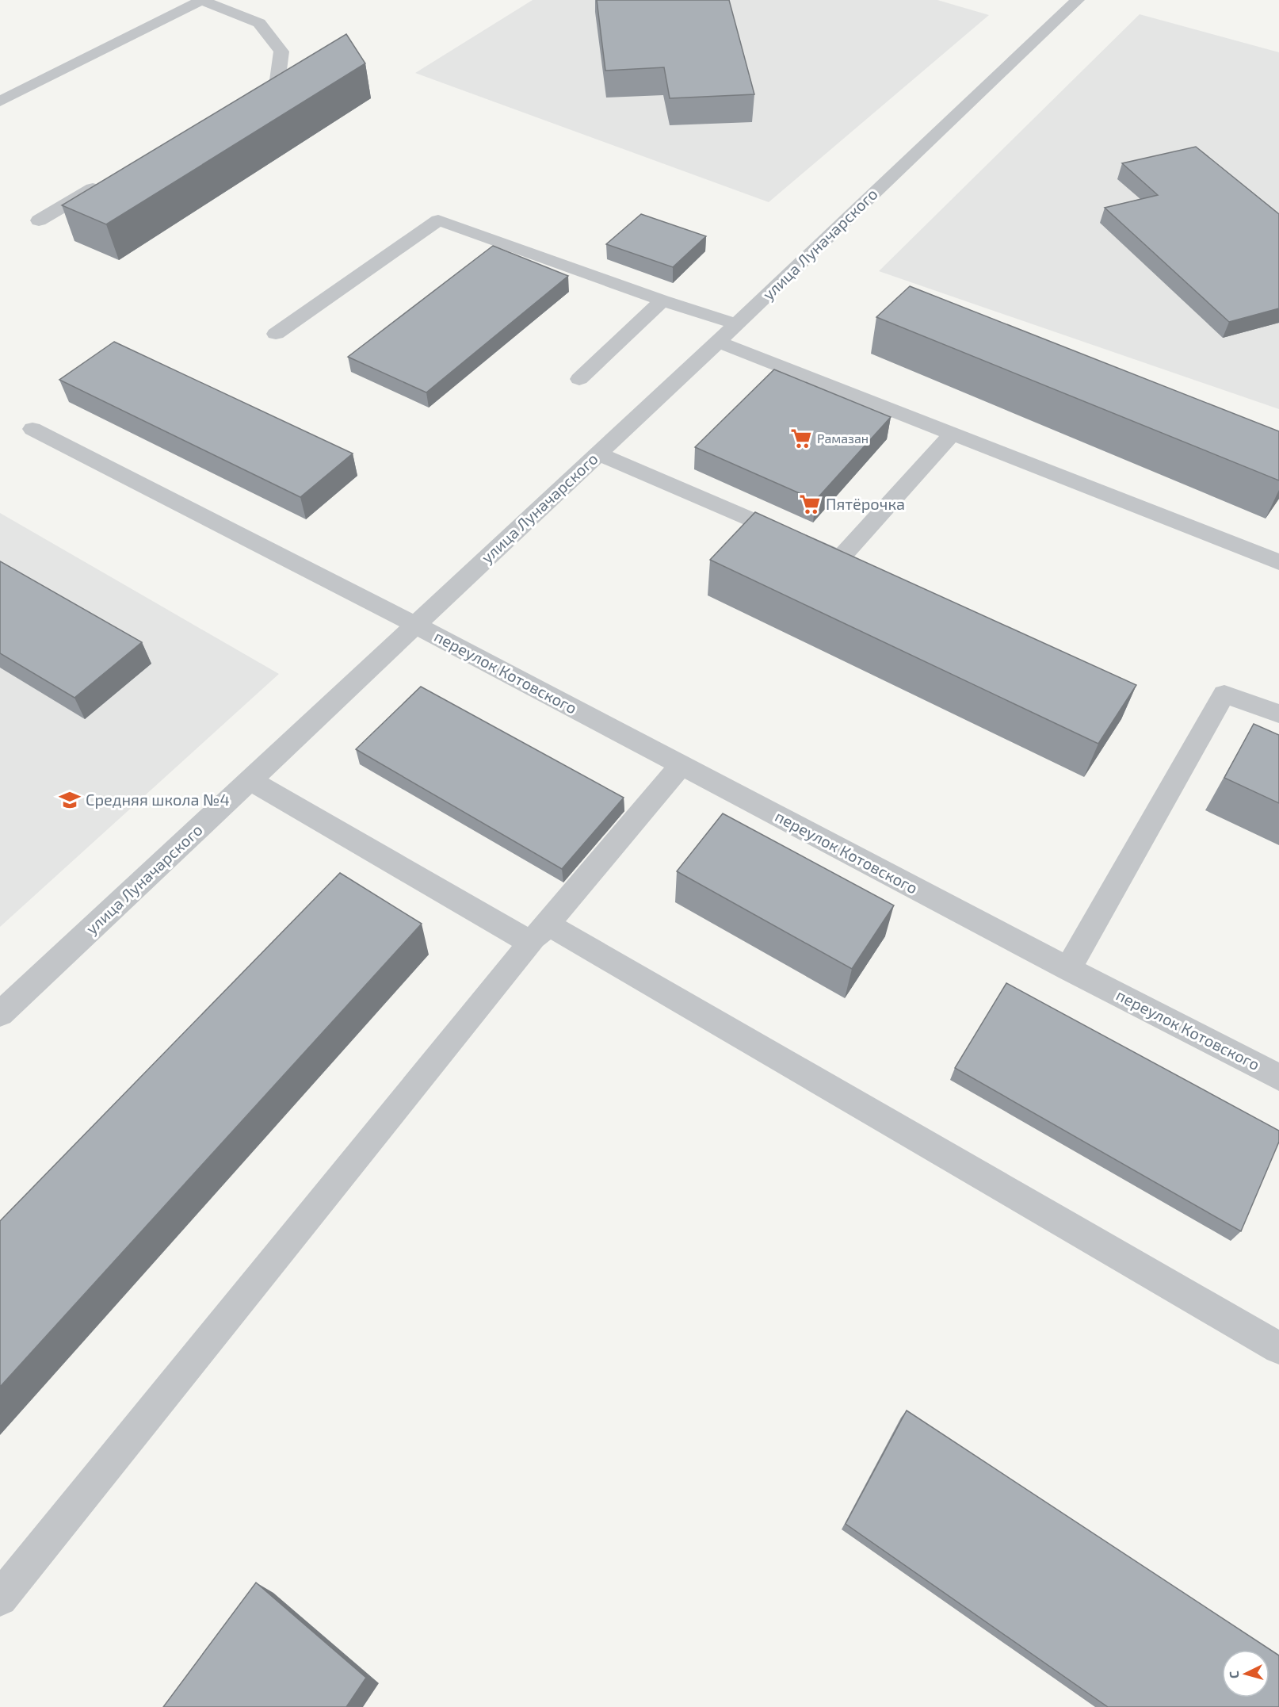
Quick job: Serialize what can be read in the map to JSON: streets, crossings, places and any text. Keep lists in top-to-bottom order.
{
  "streets": {
    "street": ["улица Луначарского", "переулок Котовского"]
  },
  "crossings": [
    ["улица Луначарского", "переулок Котовского"]
  ],
  "places": {
    "supermarket": ["Рамазан", "Пятёрочка"],
    "school or university": ["Средняя школа №4"]
  },
  "north": "left"
}
